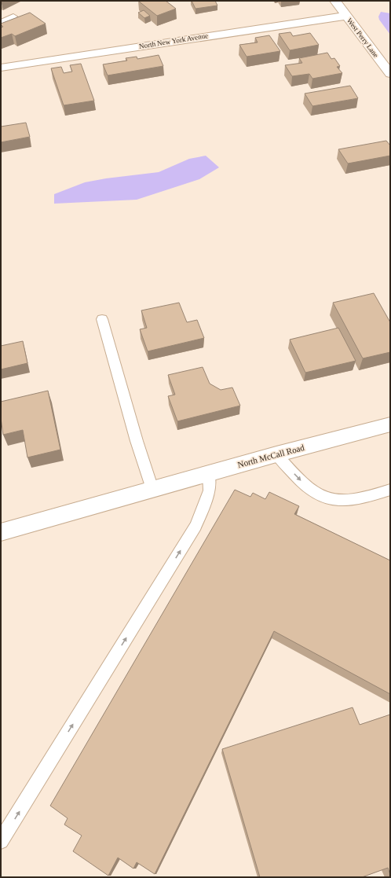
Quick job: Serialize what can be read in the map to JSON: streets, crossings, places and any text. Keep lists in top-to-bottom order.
{
  "streets": {
    "street": ["West Perry Lane", "North New York Avenue", "North McCall Road"]
  },
  "crossings": [
    ["West Perry Lane", "North New York Avenue"]
  ]
}
